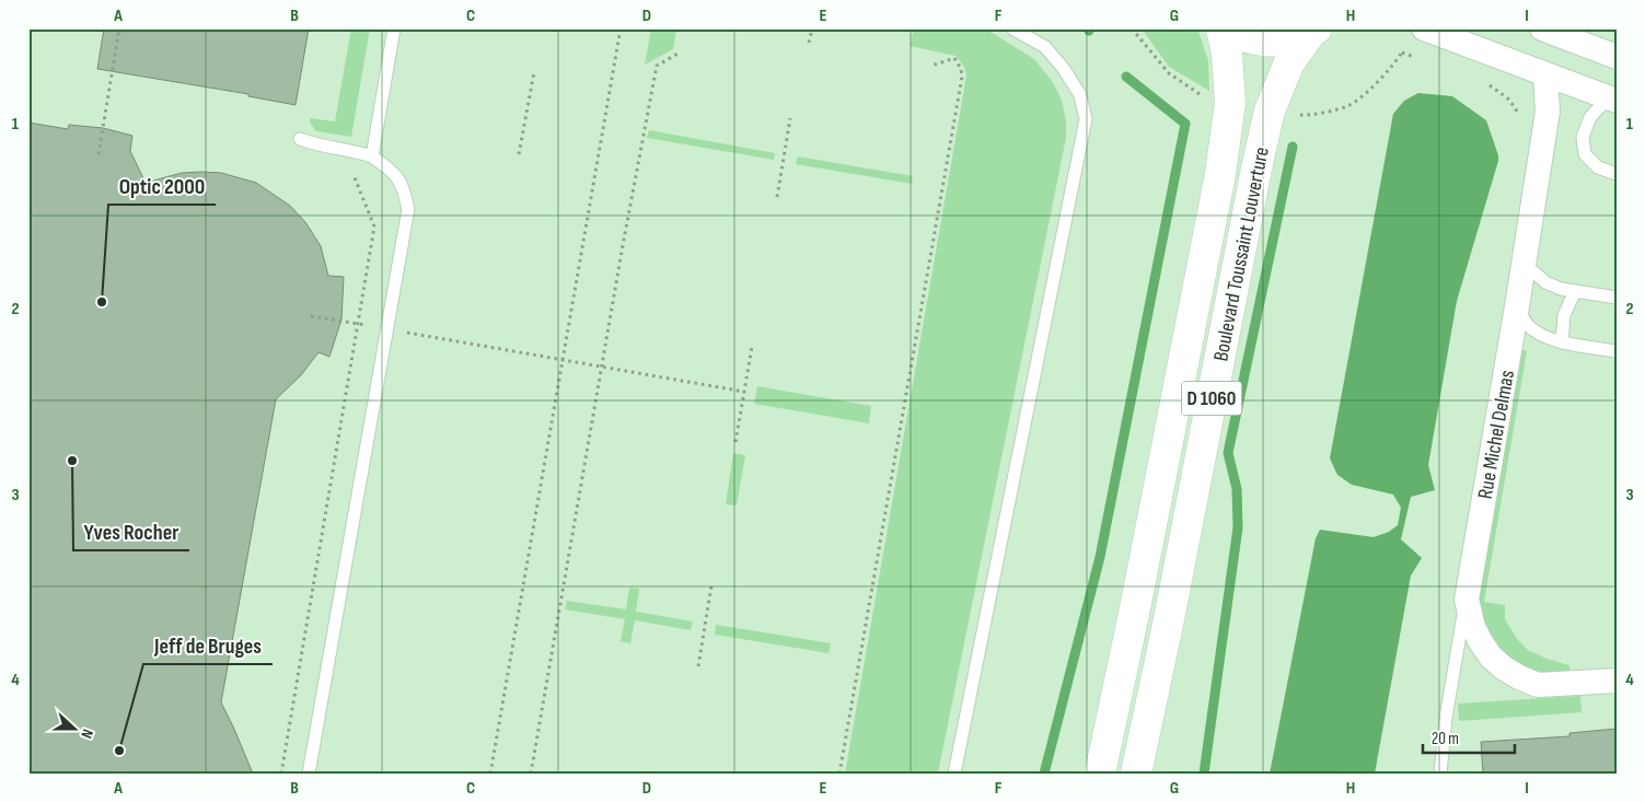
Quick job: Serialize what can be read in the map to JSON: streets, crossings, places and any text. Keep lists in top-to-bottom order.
{
  "streets": {
    "main road": ["Boulevard Toussaint Louverture", "D 1060"],
    "street": ["Rue Michel Delmas"]
  },
  "places": ["Optic 2000", "Yves Rocher", "Jeff de Bruges"],
  "scale_bar": "20 m",
  "north": "right",
  "grid": {
    "columns": [
      "A",
      "B",
      "C",
      "D",
      "E",
      "F",
      "G",
      "H",
      "I"
    ],
    "rows": [
      "1",
      "2",
      "3",
      "4"
    ]
  }
}
